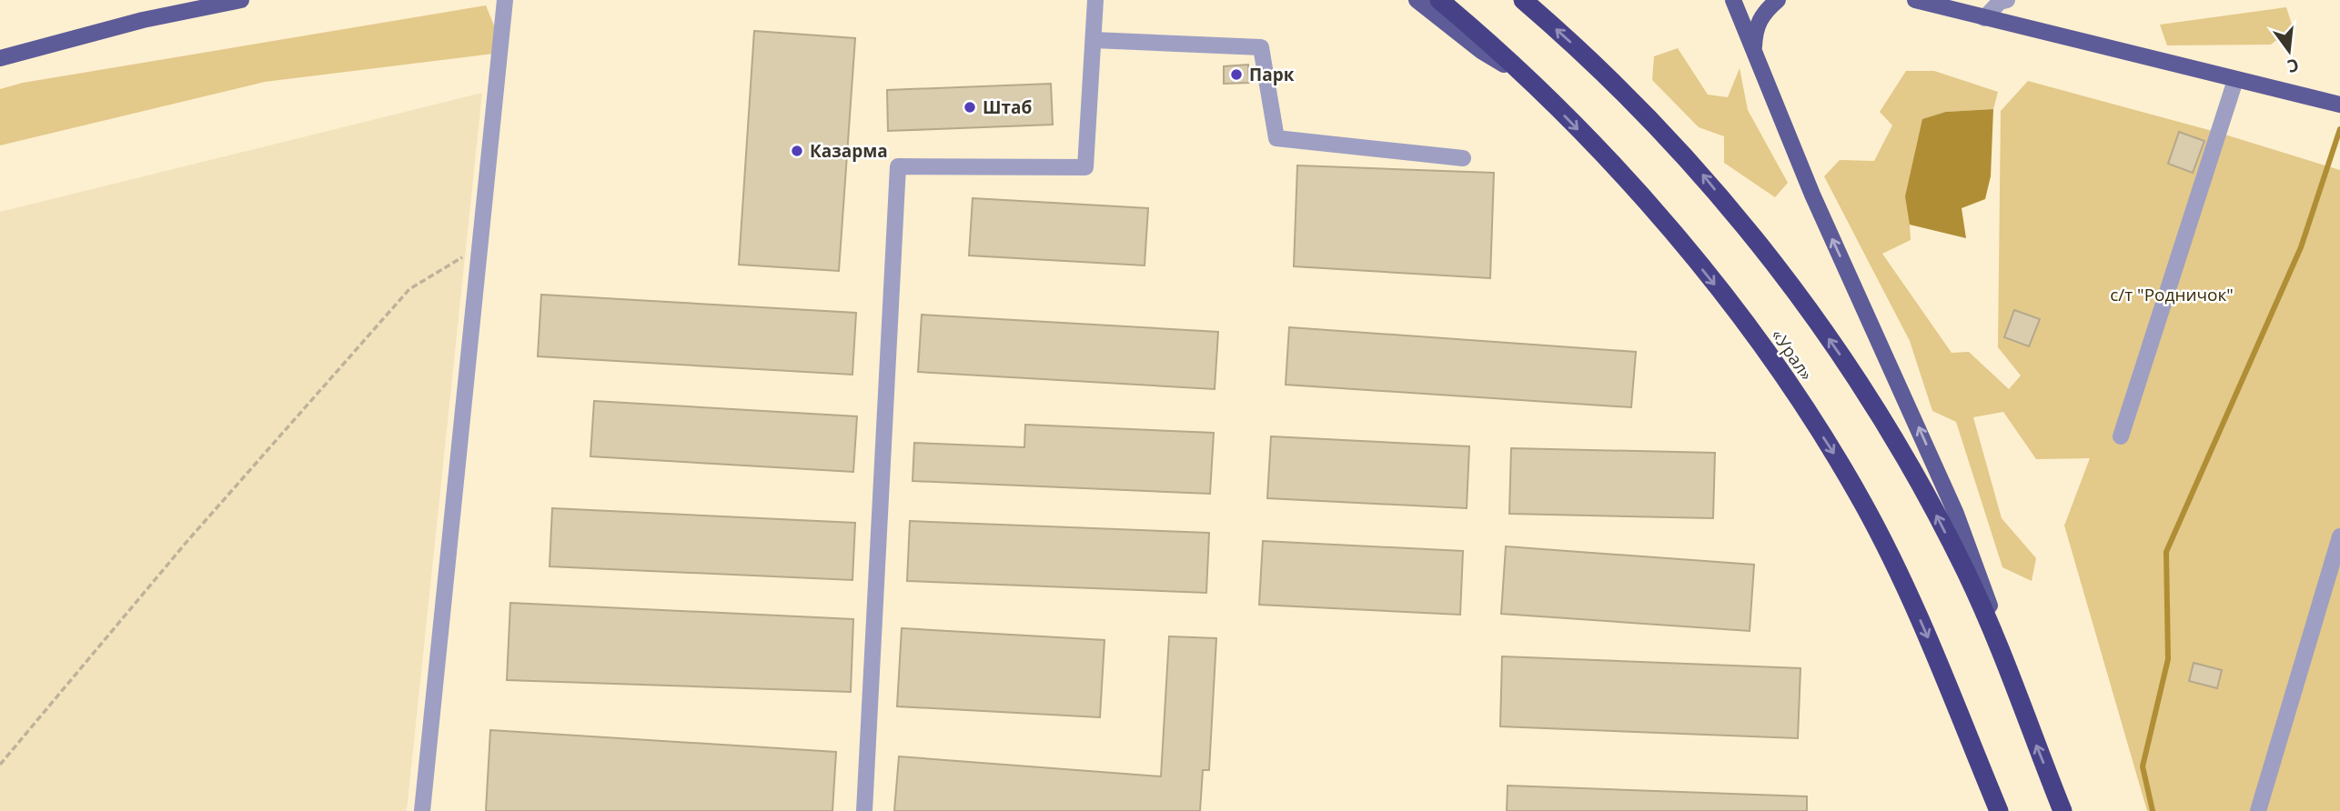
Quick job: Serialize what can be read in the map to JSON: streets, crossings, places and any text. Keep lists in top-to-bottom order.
{
  "streets": {
    "highway": ["«Урал»"]
  },
  "parks": ["с/т \"Родничок\""],
  "places": ["Парк", "Штаб", "Казарма"],
  "north": "bottom"
}
